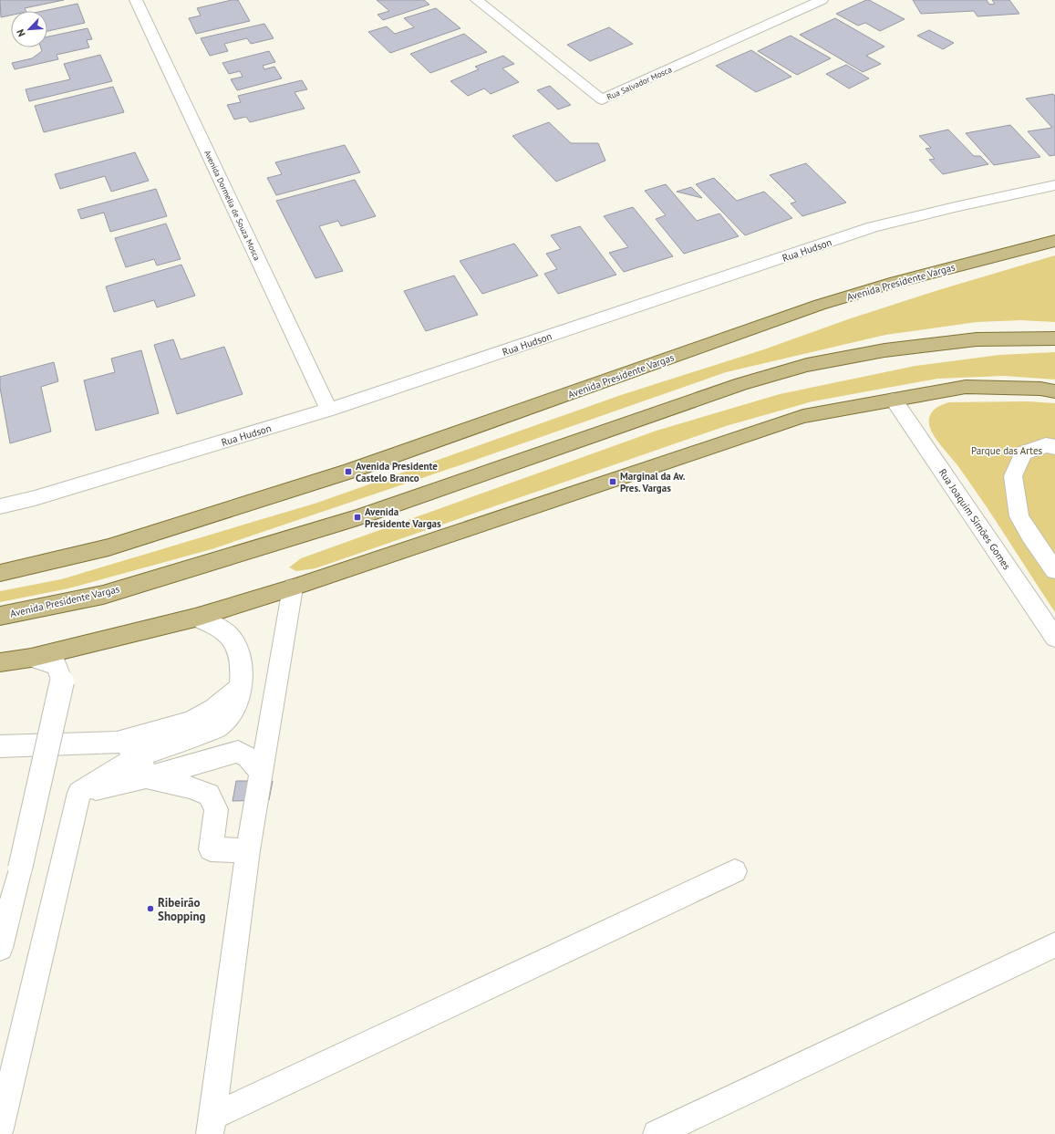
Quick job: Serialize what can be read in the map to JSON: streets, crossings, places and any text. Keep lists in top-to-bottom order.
{
  "streets": {
    "main road": ["Avenida Presidente Vargas"],
    "street": [
      "Rua Salvador Mosca",
      "Avenida Dormelia de Souza Mosca",
      "Rua Hudson",
      "Rua Joaquim Simões Gomes"
    ]
  },
  "crossings": [
    ["Avenida Dormelia de Souza Mosca", "Rua Hudson"]
  ],
  "parks": ["Parque das Artes"],
  "places": {
    "transit": ["Avenida Presidente Castelo Branco", "Marginal da Av. Pres. Vargas", "Avenida Presidente Vargas"],
    "other": ["Ribeirão Shopping"]
  },
  "north": "bottom left"
}
